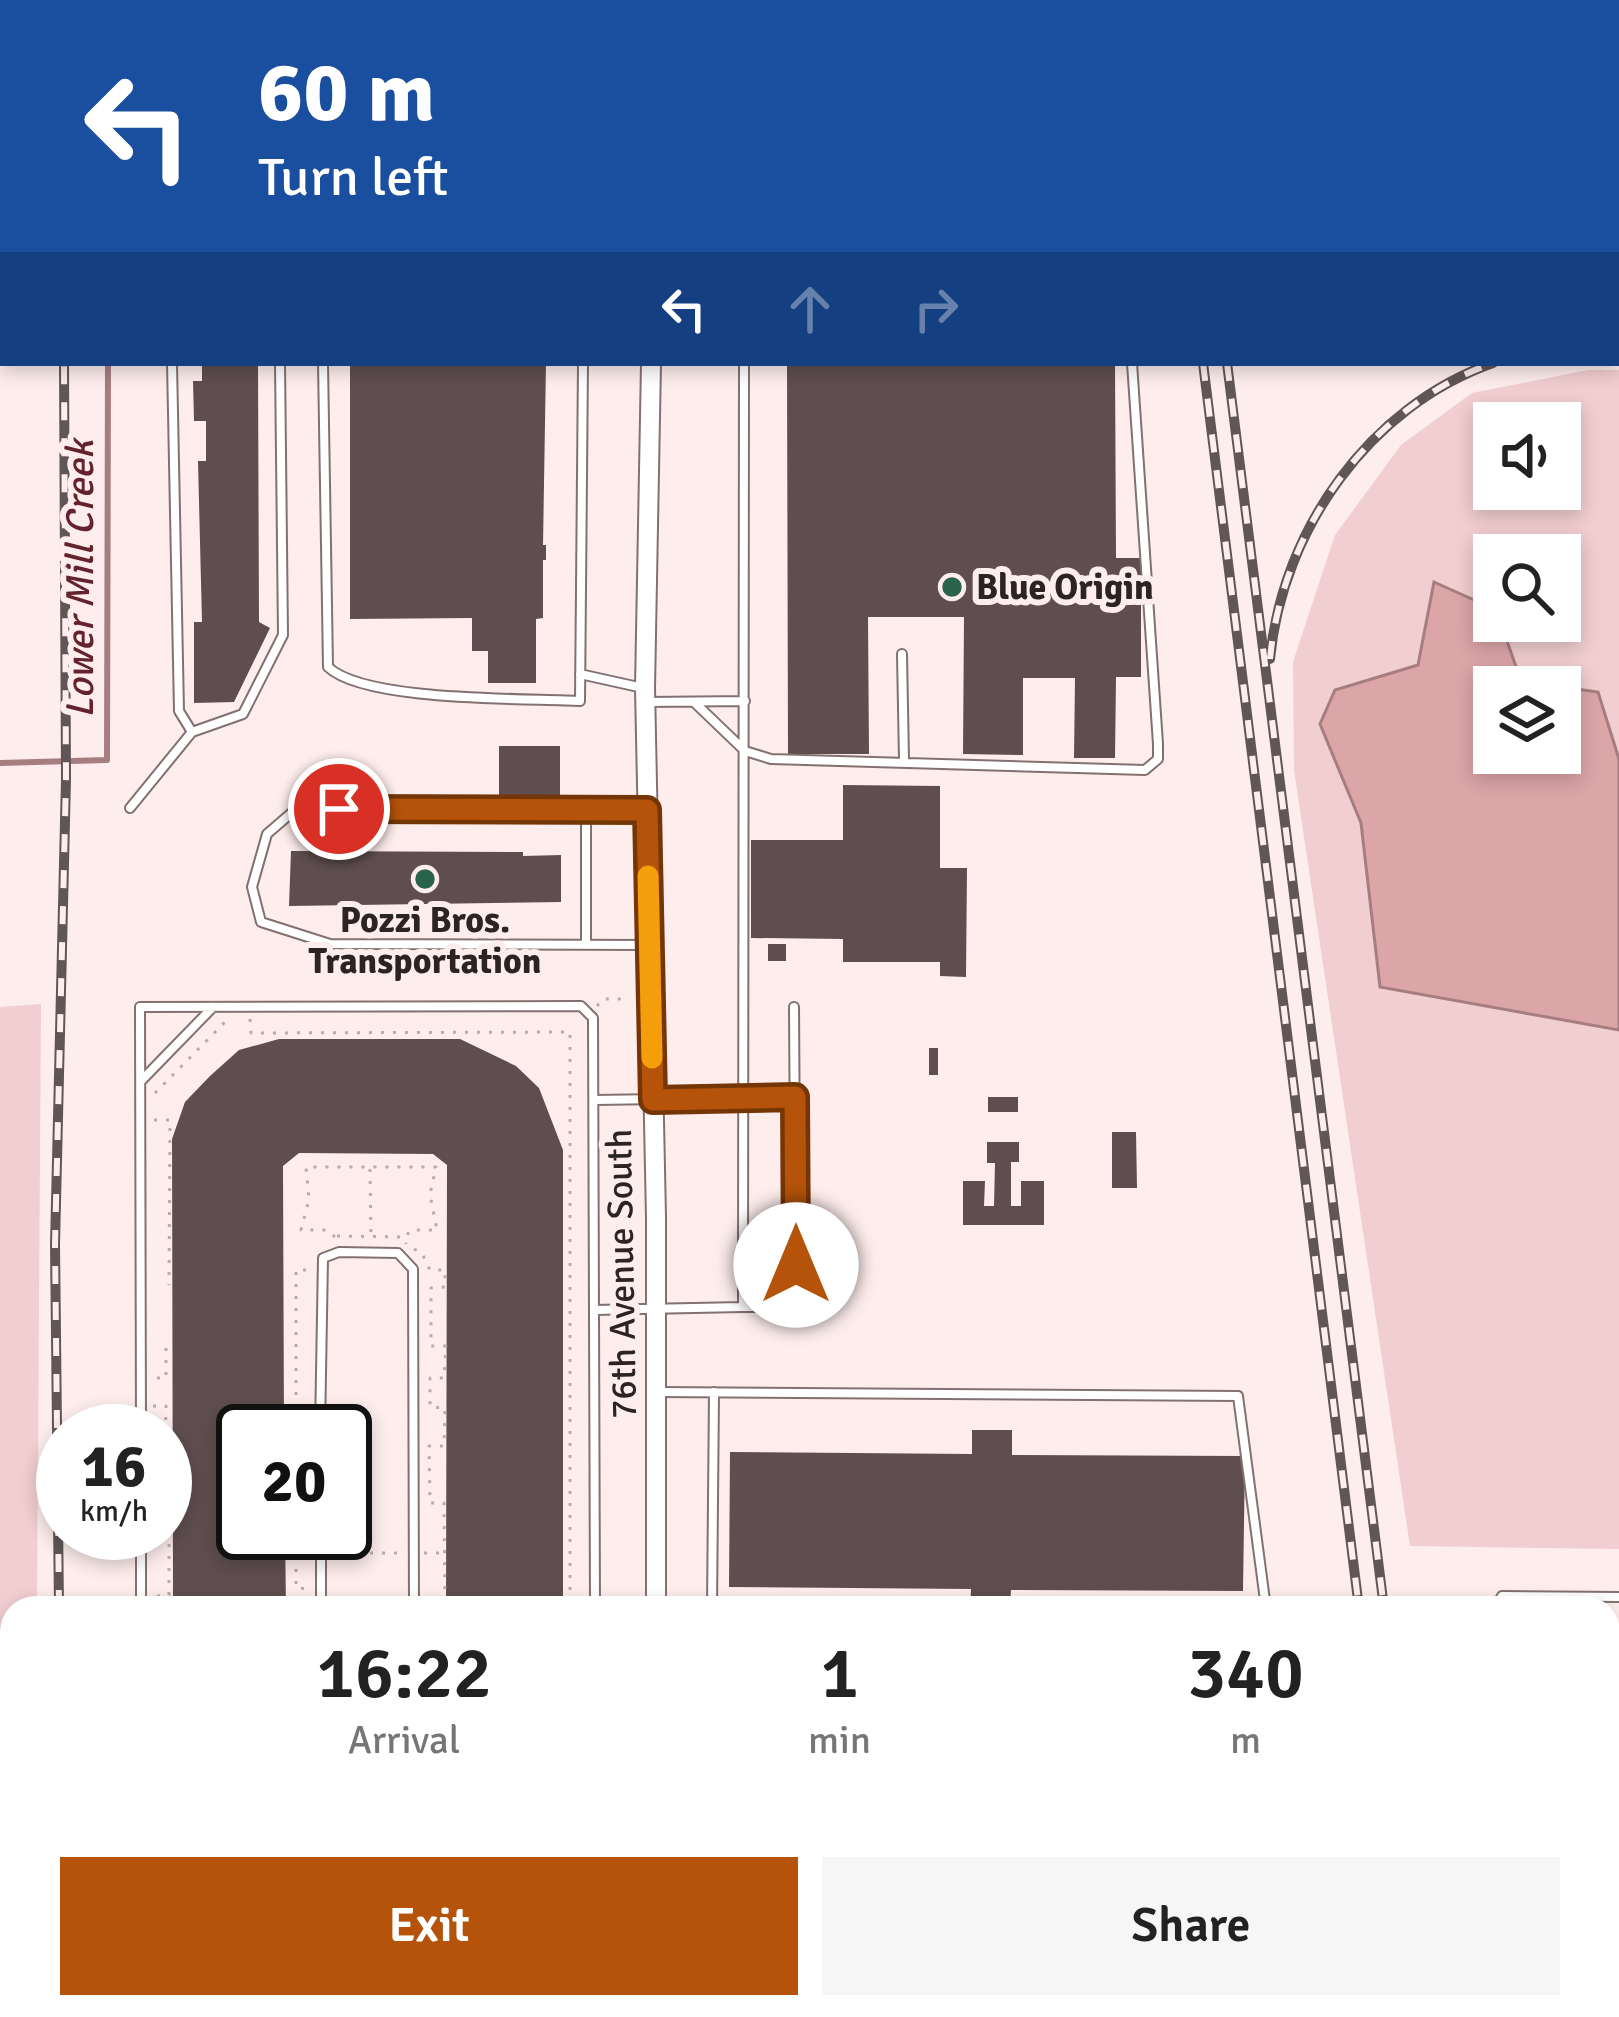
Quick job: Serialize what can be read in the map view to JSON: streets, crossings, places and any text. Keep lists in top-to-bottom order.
{
  "streets": {
    "street": ["76th Avenue South"]
  },
  "water": ["Lower Mill Creek"],
  "places": ["Blue Origin", "Pozzi Bros. Transportation"],
  "page": {
    "turn": ["60 m", "Turn left"],
    "speed": "16 km/h",
    "limit": "20",
    "eta": [
      "16:22",
      "Arrival",
      "1",
      "min",
      "340",
      "m"
    ],
    "buttons": ["Exit", "Share"]
  }
}
